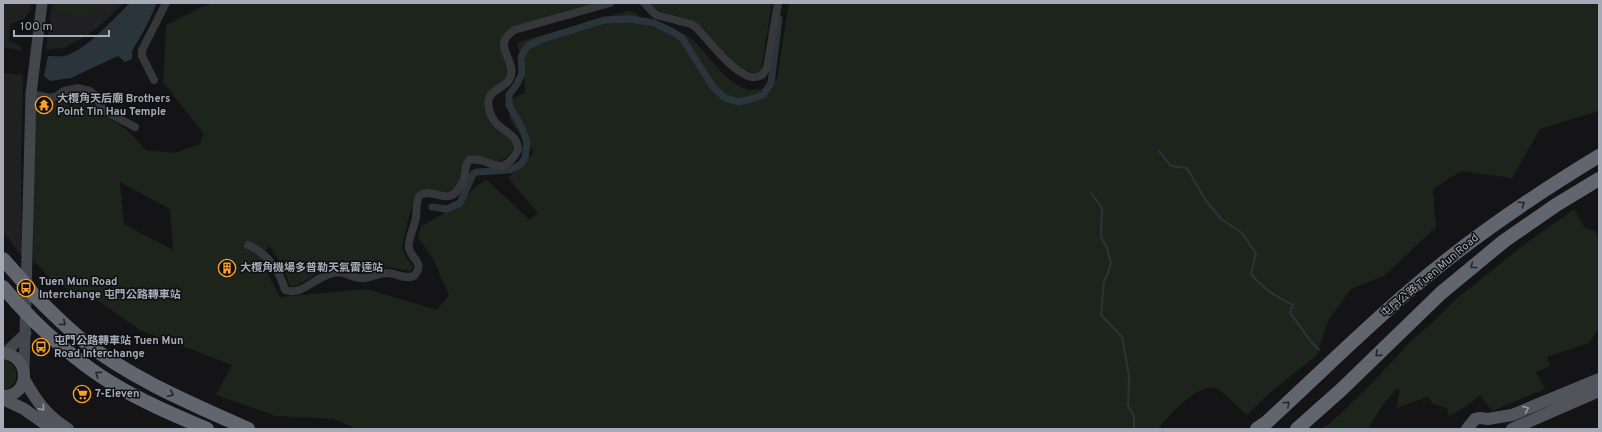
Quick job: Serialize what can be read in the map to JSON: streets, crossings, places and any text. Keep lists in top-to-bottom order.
{
  "streets": {
    "highway": ["屯門公路 Tuen Mun Road"]
  },
  "places": {
    "temple": ["大欖角天后廟 Brothers Point Tin Hau Temple"],
    "building": ["大欖角機場多普勒天氣雷達站"],
    "bus stop": ["Tuen Mun Road Interchange 屯門公路轉車站", "屯門公路轉車站 Tuen Mun Road Interchange"],
    "supermarket": ["7-Eleven"]
  },
  "scale_bar": "100 m"
}
